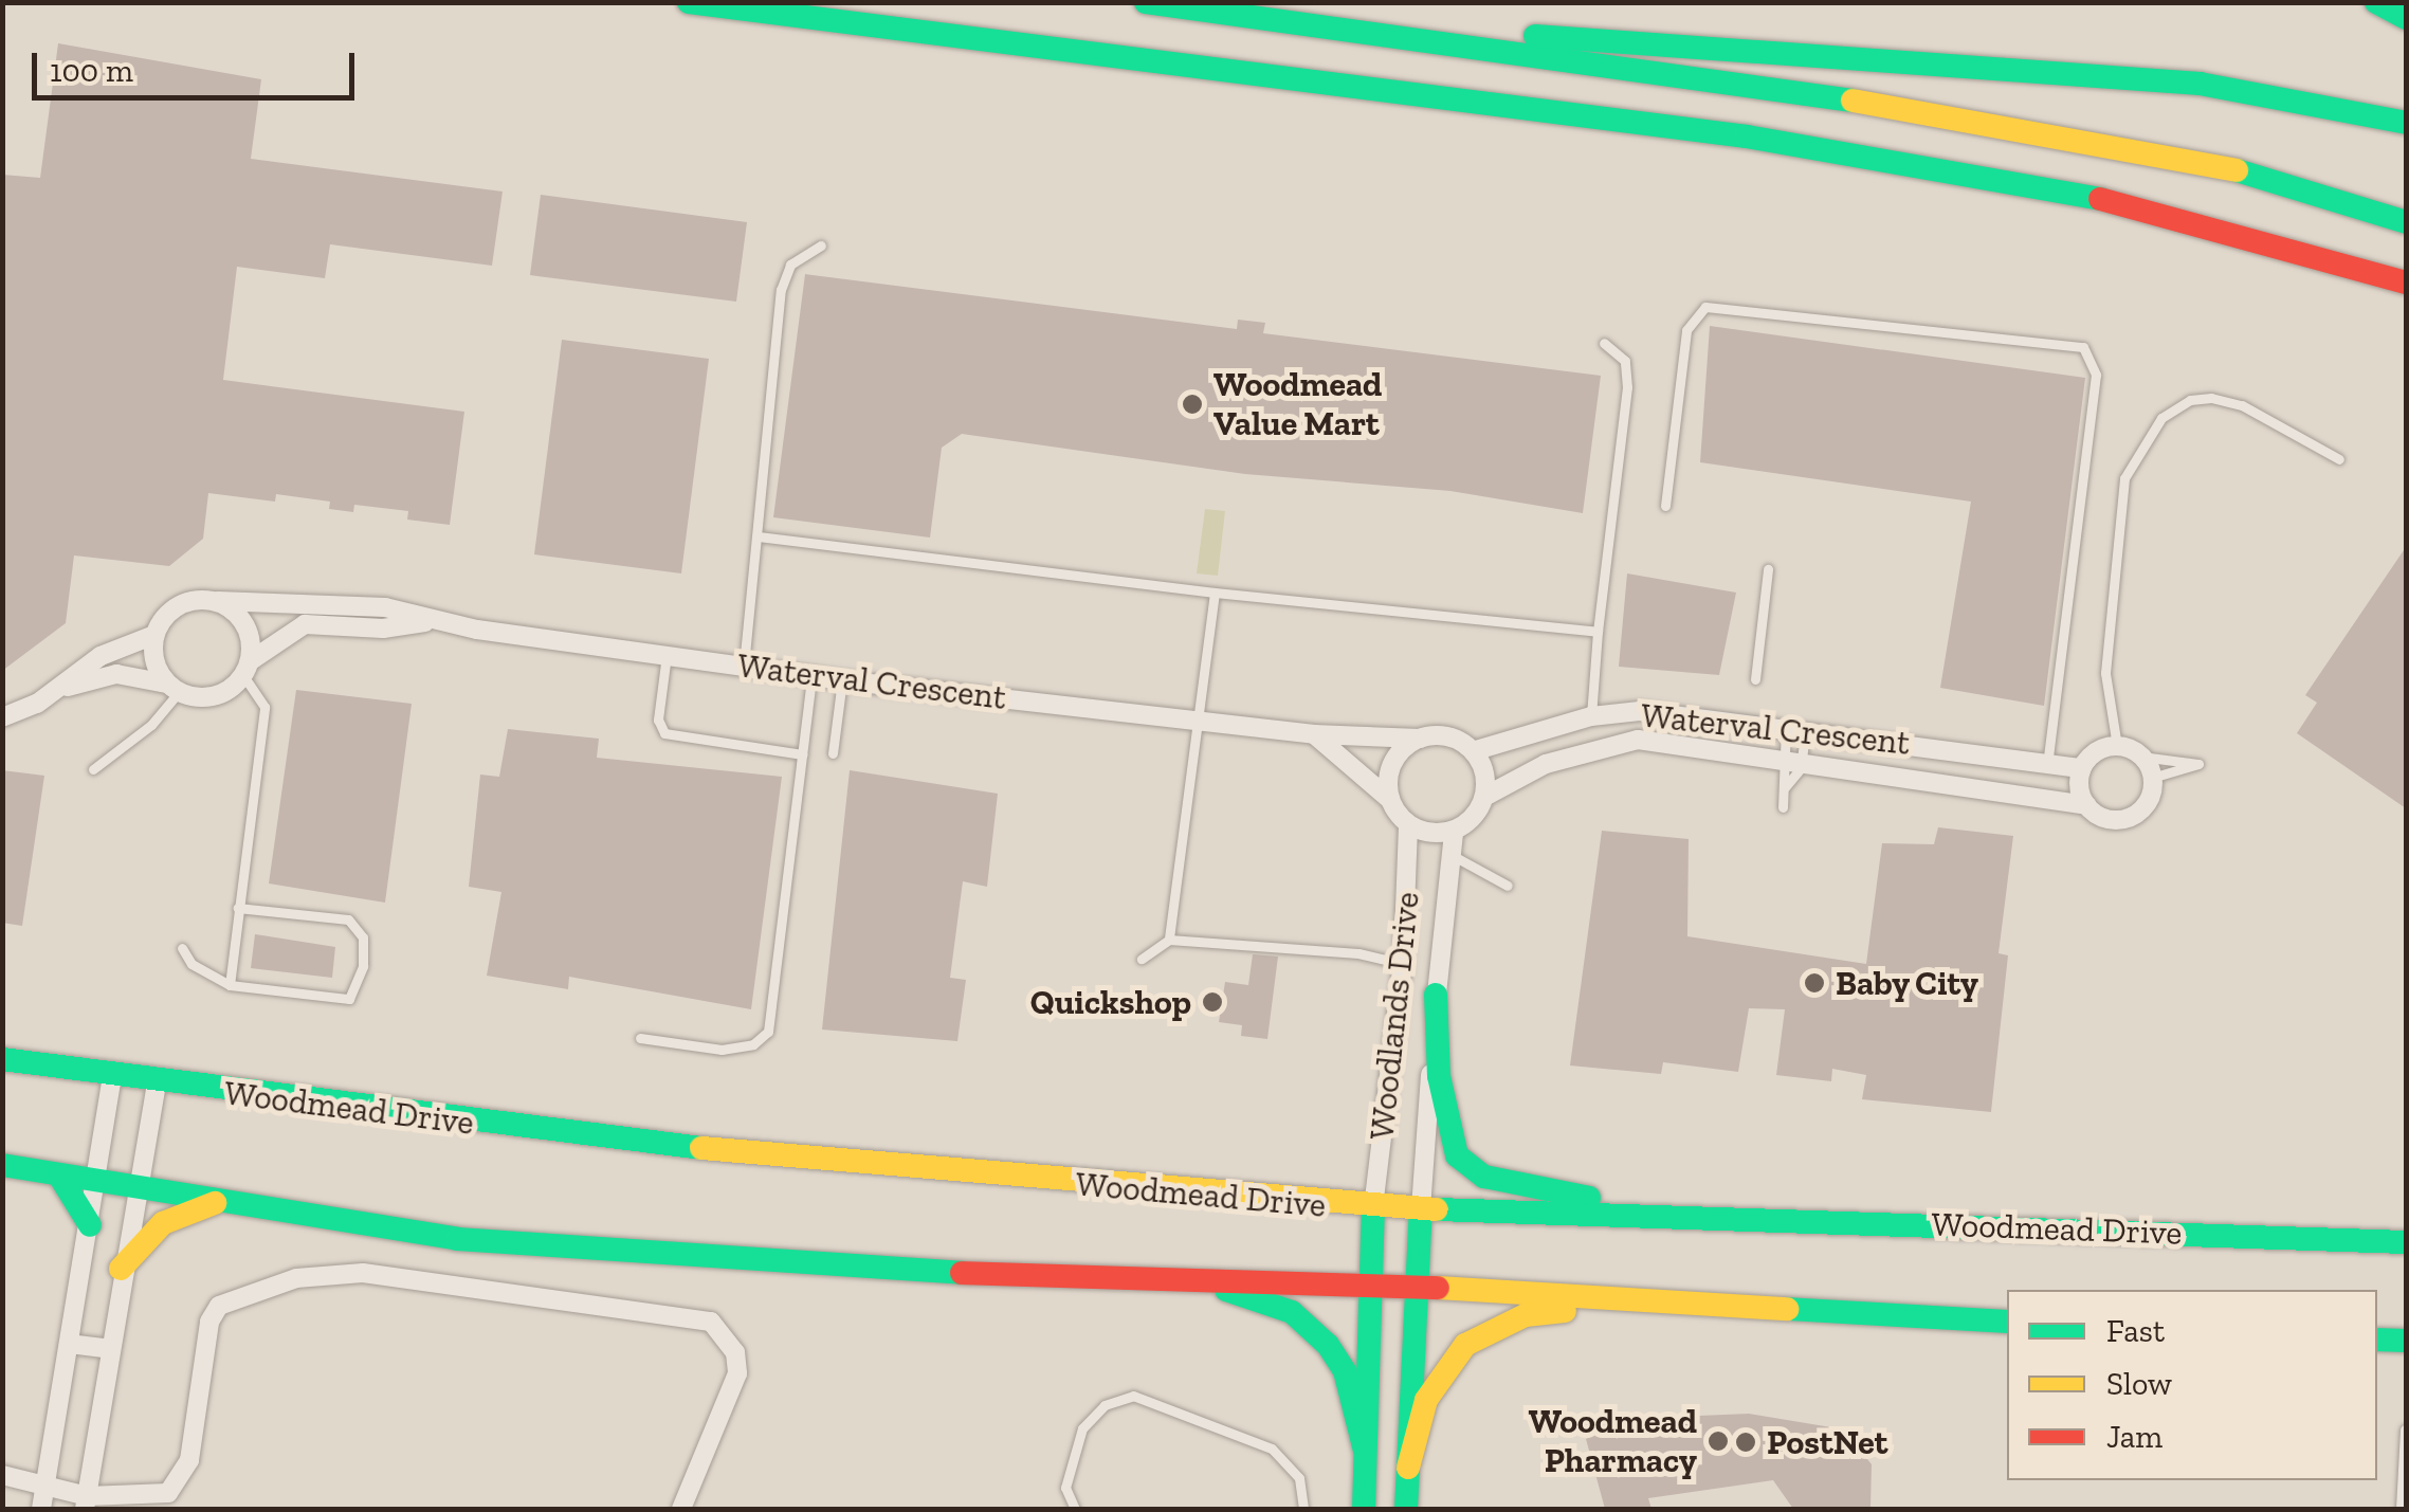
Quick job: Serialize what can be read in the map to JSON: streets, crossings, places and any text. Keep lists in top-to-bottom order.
{
  "streets": {
    "main road": ["Woodmead Drive"],
    "street": ["Waterval Crescent", "Woodlands Drive"]
  },
  "crossings": [
    ["Waterval Crescent", "Woodlands Drive"],
    ["Woodlands Drive", "Woodmead Drive"]
  ],
  "places": [
    "Woodmead Value Mart",
    "Baby City",
    "Quickshop",
    "Woodmead Pharmacy",
    "PostNet"
  ],
  "legend": ["Fast", "Slow", "Jam"],
  "scale_bar": "100 m"
}
